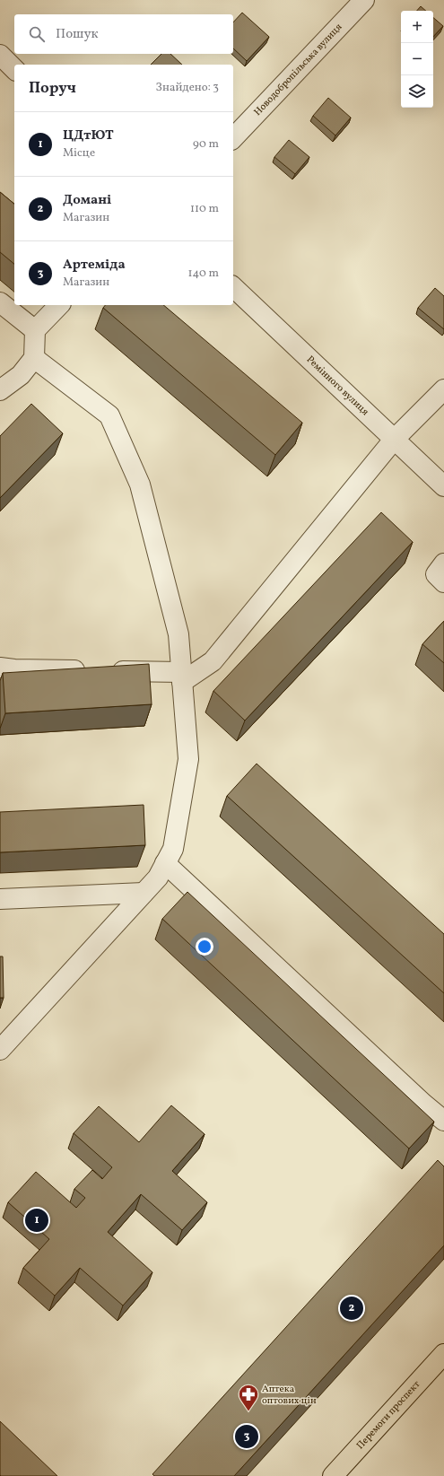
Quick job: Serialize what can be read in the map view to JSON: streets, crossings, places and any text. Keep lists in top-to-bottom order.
{
  "streets": {
    "main road": ["Перемоги проспект"],
    "street": ["Новодобропільська вулиця", "Ремінного вулиця"]
  },
  "places": {
    "pharmacy": ["Аптека оптових цін"]
  },
  "page": {
    "map_buttons": ["+", "−"],
    "search": "Пошук",
    "heading": ["Поруч", "Знайдено: 3"],
    "list": [
      {
        "mark": "1",
        "name": "ЦДтЮТ",
        "note": "Місце",
        "value": "90 m"
      },
      {
        "mark": "2",
        "name": "Домані",
        "note": "Магазин",
        "value": "110 m"
      },
      {
        "mark": "3",
        "name": "Артеміда",
        "note": "Магазин",
        "value": "140 m"
      }
    ],
    "pins": ["1", "2", "3"]
  }
}
